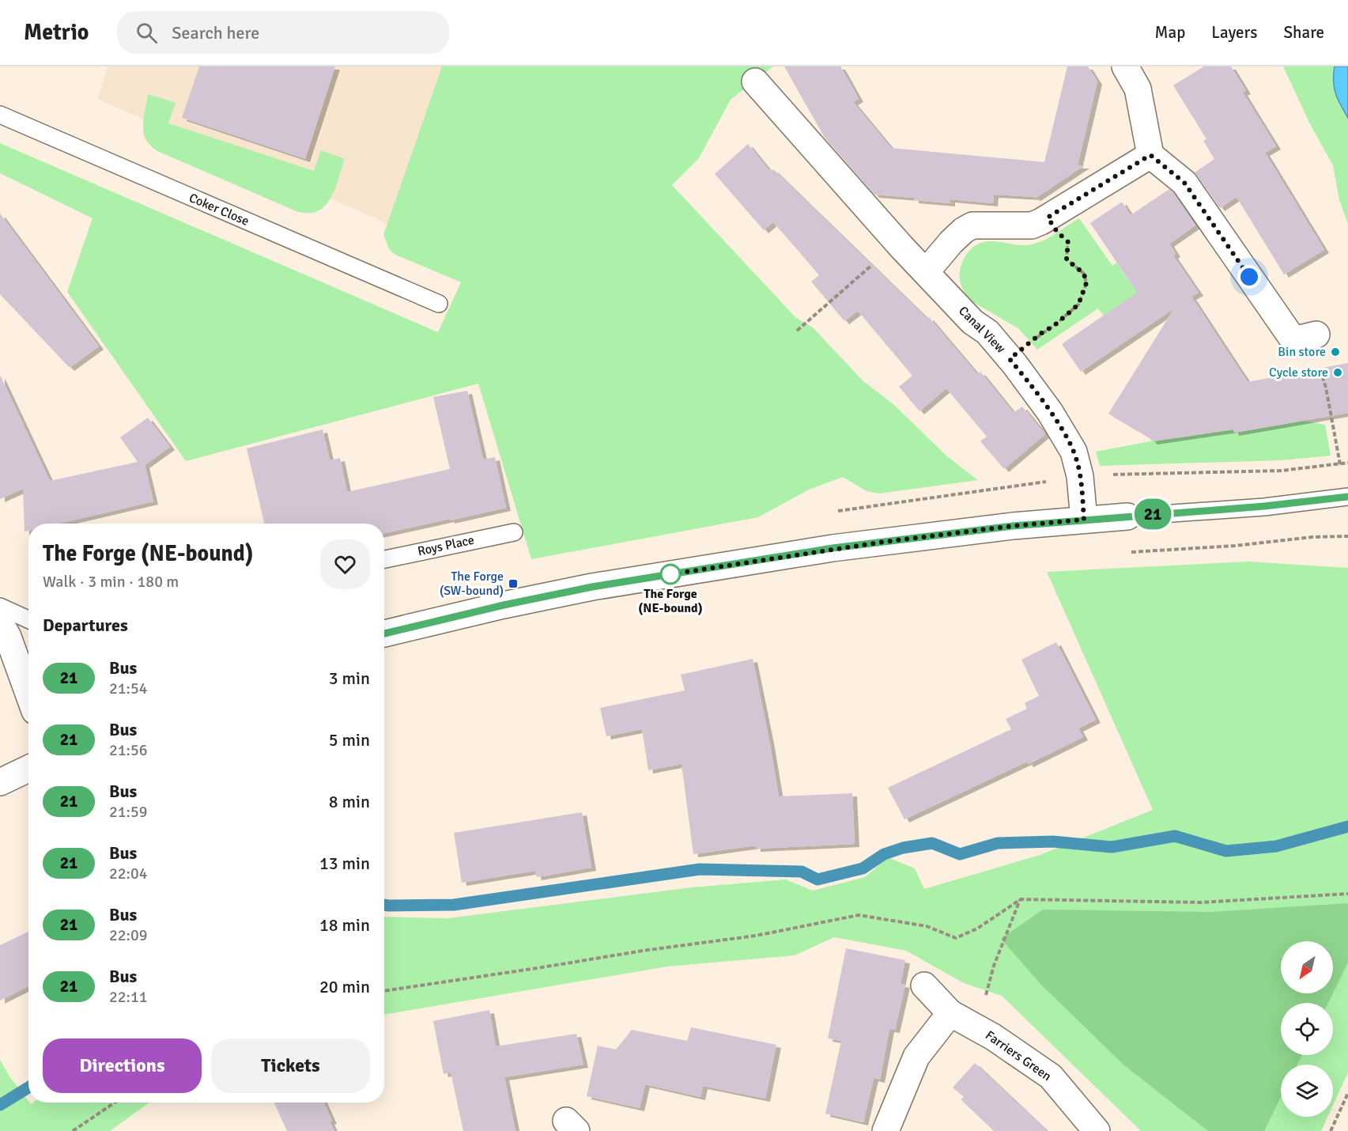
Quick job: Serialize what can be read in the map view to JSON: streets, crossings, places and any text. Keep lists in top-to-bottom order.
{
  "streets": {
    "street": ["Canal View", "Farriers Green"],
    "lane": ["Coker Close", "Roys Place"]
  },
  "places": {
    "other": ["Bin store", "Cycle store", "The Forge (NE-bound)"],
    "transit": ["The Forge (SW-bound)"]
  },
  "lines": ["bus line 21"],
  "north": "bottom left",
  "page": {
    "header": "Metrio",
    "search": "Search here",
    "nav": ["Map", "Layers", "Share"],
    "on_map": "21",
    "heading": [
      ["The Forge (NE-bound)", "Walk · 3 min · 180 m"],
      "Departures"
    ],
    "list": [
      {
        "mark": "21",
        "name": "Bus",
        "note": "21:54",
        "value": "3 min"
      },
      {
        "mark": "21",
        "name": "Bus",
        "note": "21:56",
        "value": "5 min"
      },
      {
        "mark": "21",
        "name": "Bus",
        "note": "21:59",
        "value": "8 min"
      },
      {
        "mark": "21",
        "name": "Bus",
        "note": "22:04",
        "value": "13 min"
      },
      {
        "mark": "21",
        "name": "Bus",
        "note": "22:09",
        "value": "18 min"
      },
      {
        "mark": "21",
        "name": "Bus",
        "note": "22:11",
        "value": "20 min"
      }
    ],
    "buttons": ["Directions", "Tickets"]
  }
}
